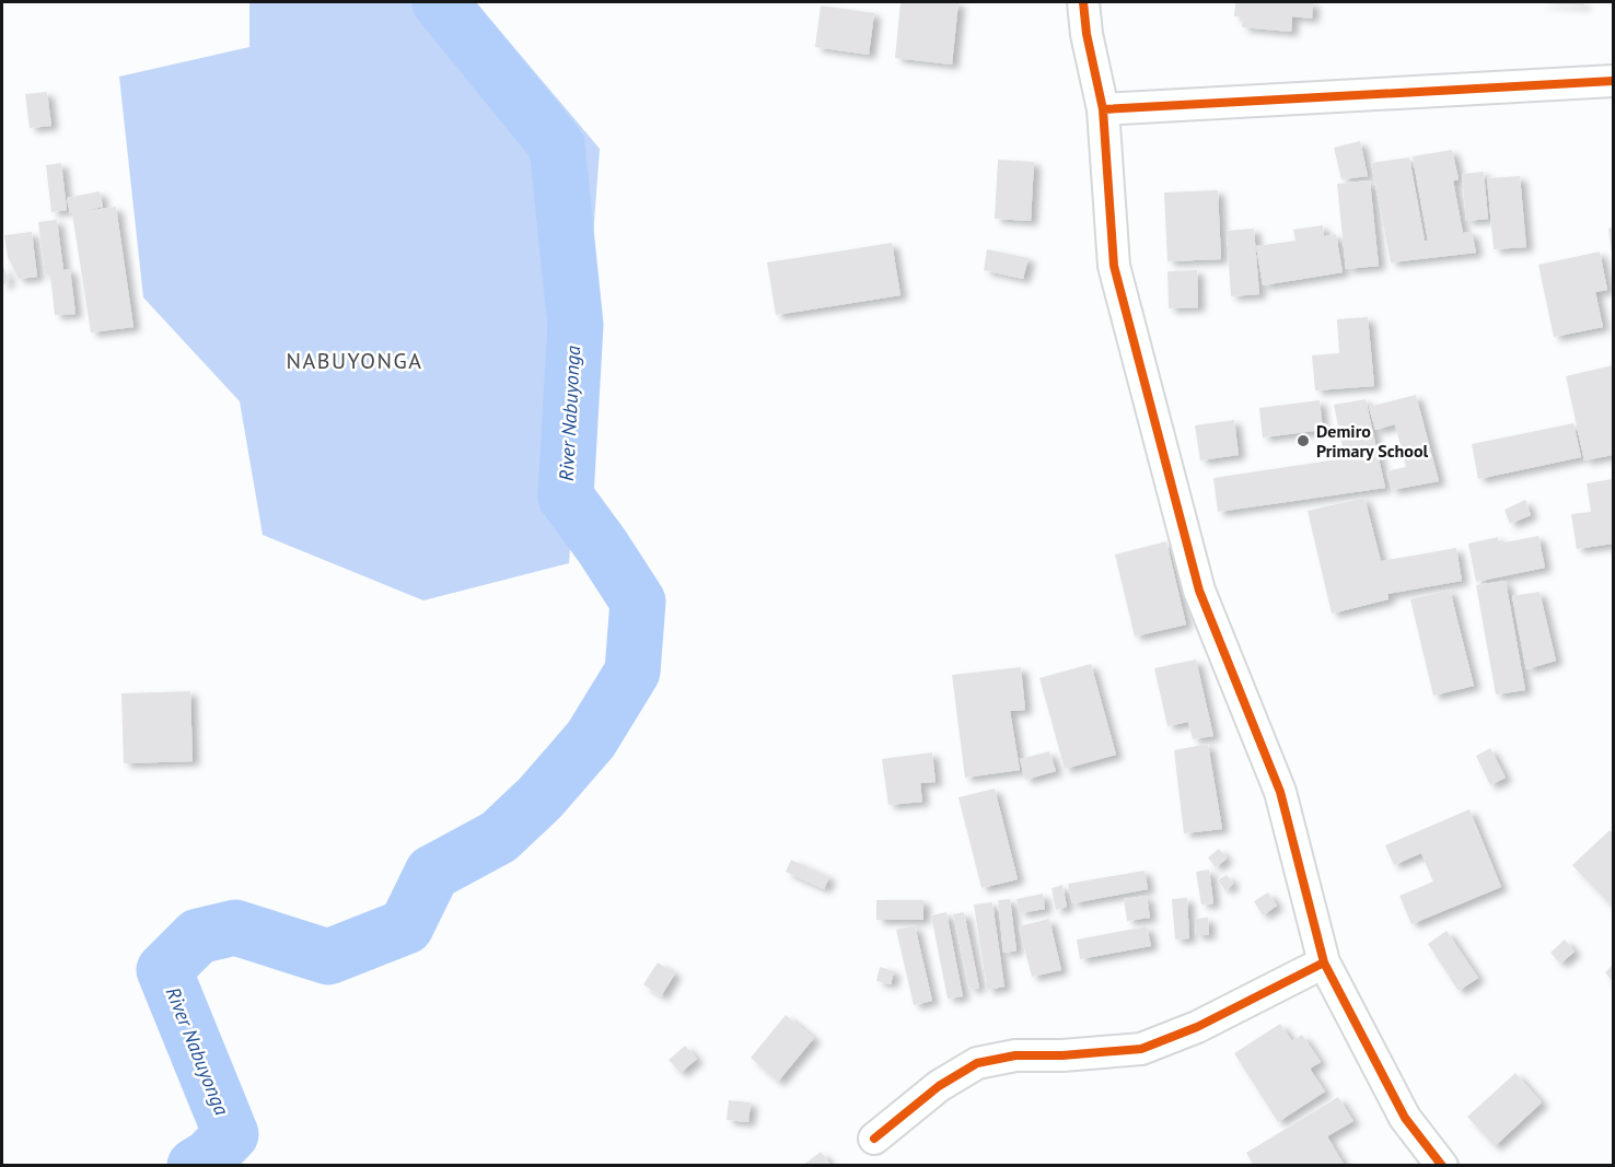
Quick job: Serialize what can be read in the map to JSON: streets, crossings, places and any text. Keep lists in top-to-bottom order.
{
  "districts": ["NABUYONGA"],
  "water": ["River Nabuyonga"],
  "places": ["Demiro Primary School"]
}
